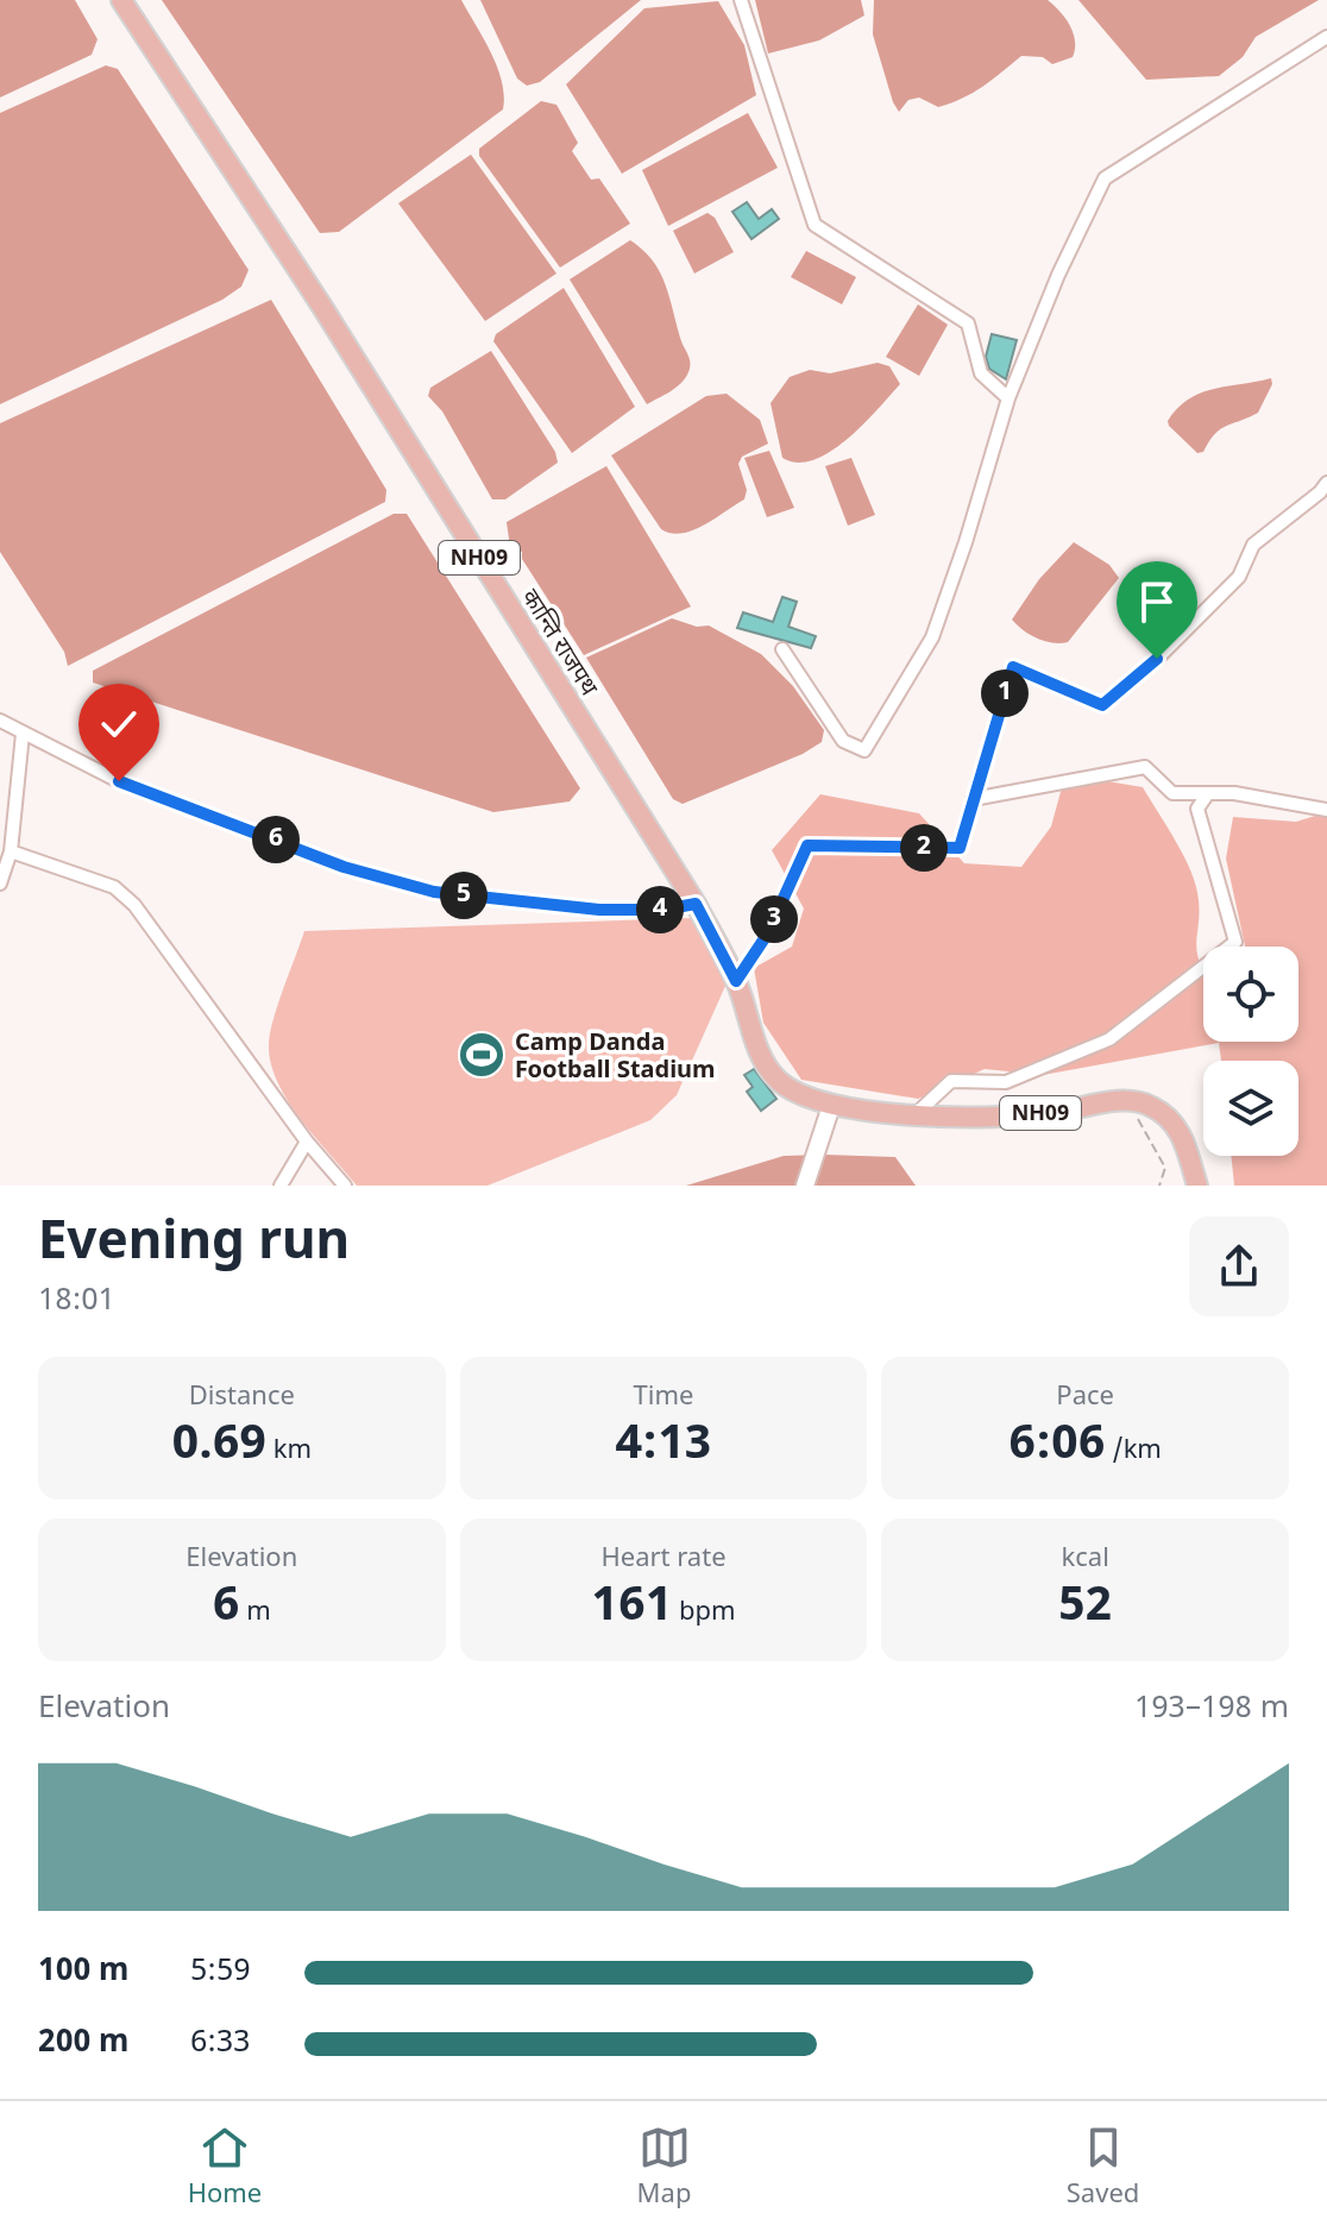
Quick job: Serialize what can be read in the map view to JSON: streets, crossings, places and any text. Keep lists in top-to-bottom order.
{
  "streets": {
    "main road": ["NH09", "कान्ति राजपथ"]
  },
  "crossings": [
    ["NH09", "कान्ति राजपथ"]
  ],
  "places": {
    "sports": ["Camp Danda Football Stadium"]
  },
  "page": {
    "pins": [
      "1",
      "6",
      "2",
      "5",
      "4",
      "3"
    ],
    "heading": ["Evening run", "18:01"],
    "stats": [
      ["Distance", "0.69 km"],
      ["Time", "4:13"],
      ["Pace", "6:06 /km"],
      ["Elevation", "6 m"],
      ["Heart rate", "161 bpm"],
      ["kcal", "52"]
    ],
    "chart": ["Elevation", "193–198 m"],
    "list": [
      {
        "name": "100 m",
        "note": "5:59"
      },
      {
        "name": "200 m",
        "note": "6:33"
      }
    ],
    "tabs": ["Home", "Map", "Saved"]
  }
}
